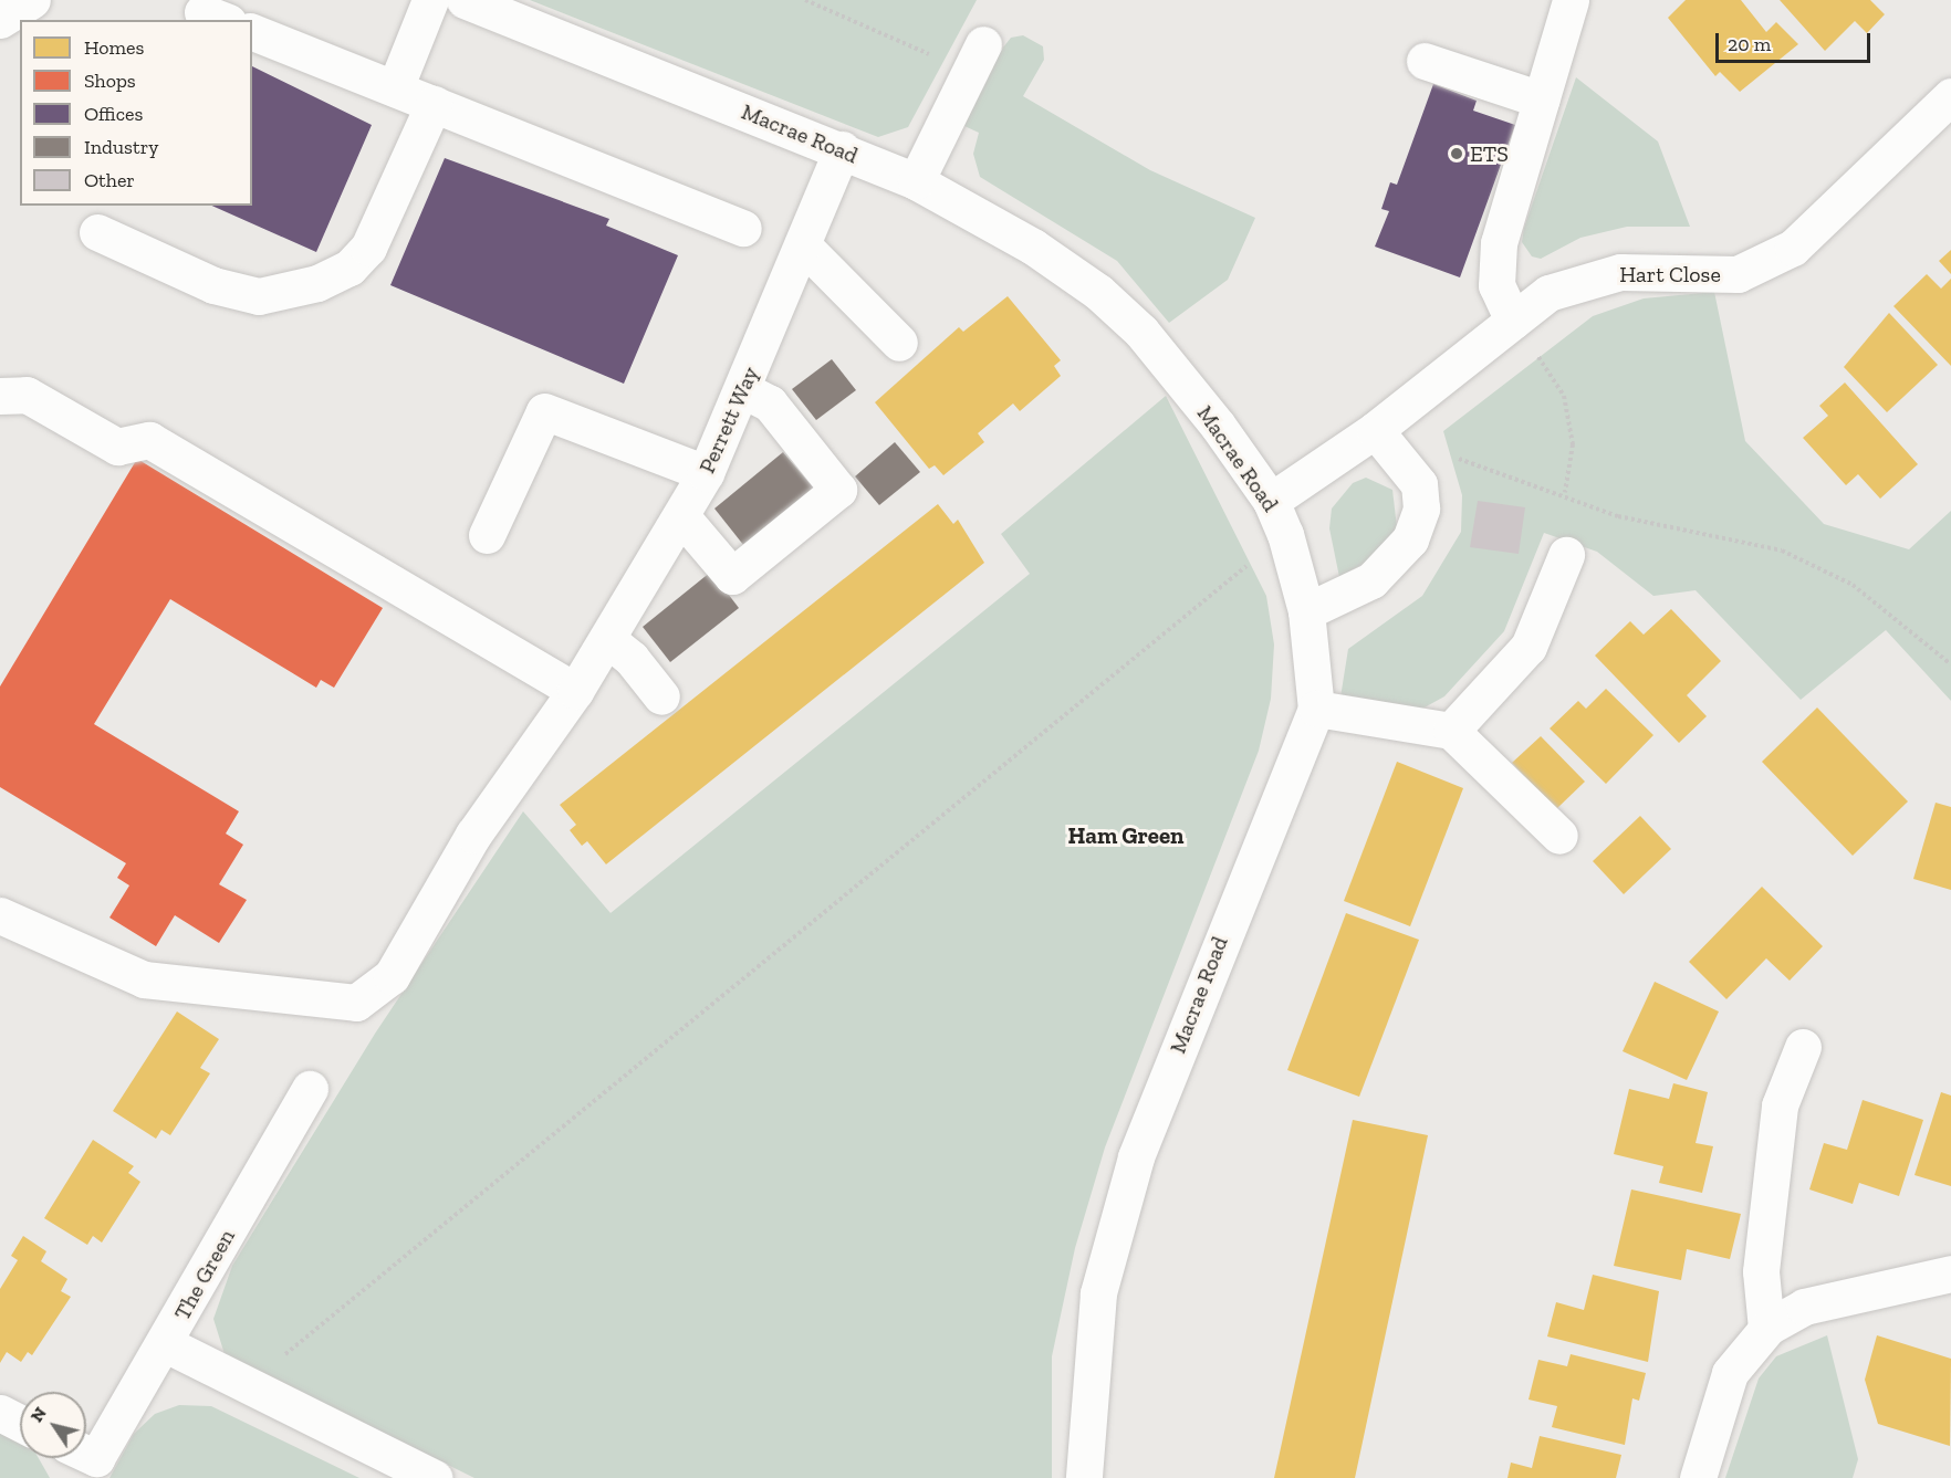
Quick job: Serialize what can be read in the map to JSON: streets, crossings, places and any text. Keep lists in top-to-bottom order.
{
  "streets": {
    "street": [
      "Macrae Road",
      "Hart Close",
      "Perrett Way",
      "The Green"
    ]
  },
  "crossings": [
    ["Macrae Road", "Hart Close"],
    ["Macrae Road", "Perrett Way"]
  ],
  "districts": ["Ham Green"],
  "places": ["ETS"],
  "legend": [
    "Homes",
    "Shops",
    "Offices",
    "Industry",
    "Other"
  ],
  "scale_bar": "20 m",
  "north": "top left"
}
